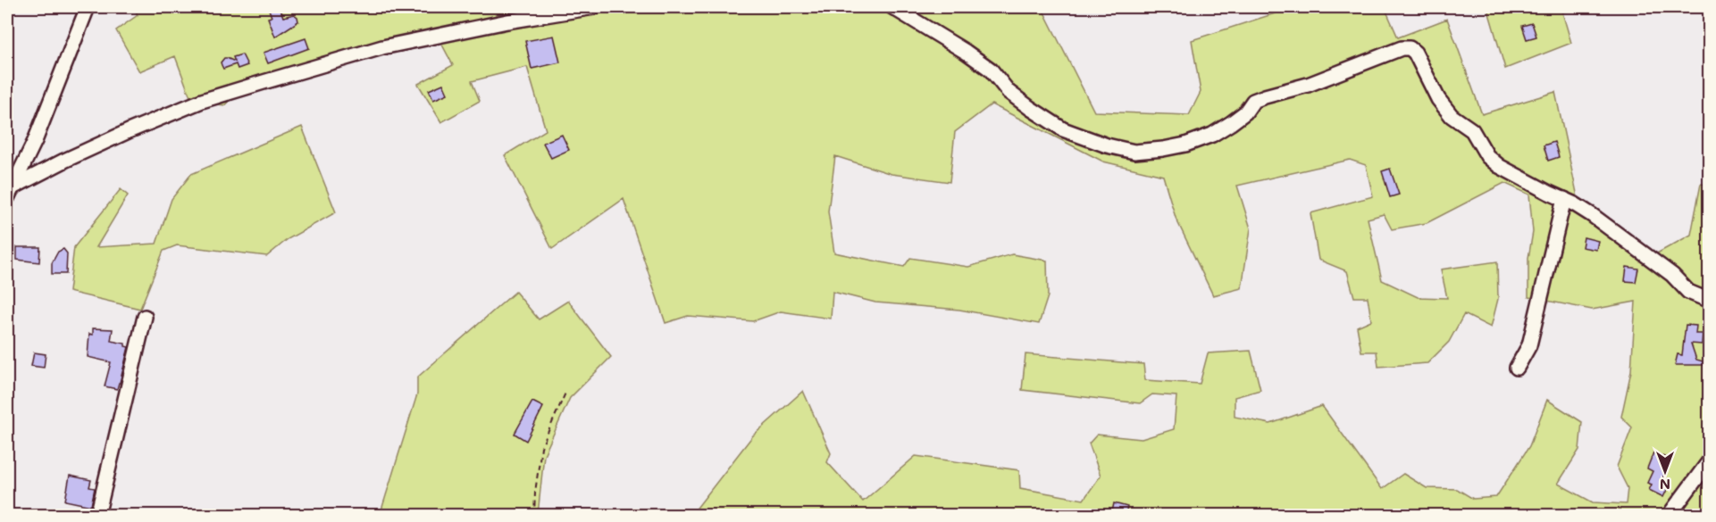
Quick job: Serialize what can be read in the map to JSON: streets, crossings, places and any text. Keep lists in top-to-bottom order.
{
  "north": "bottom"
}
